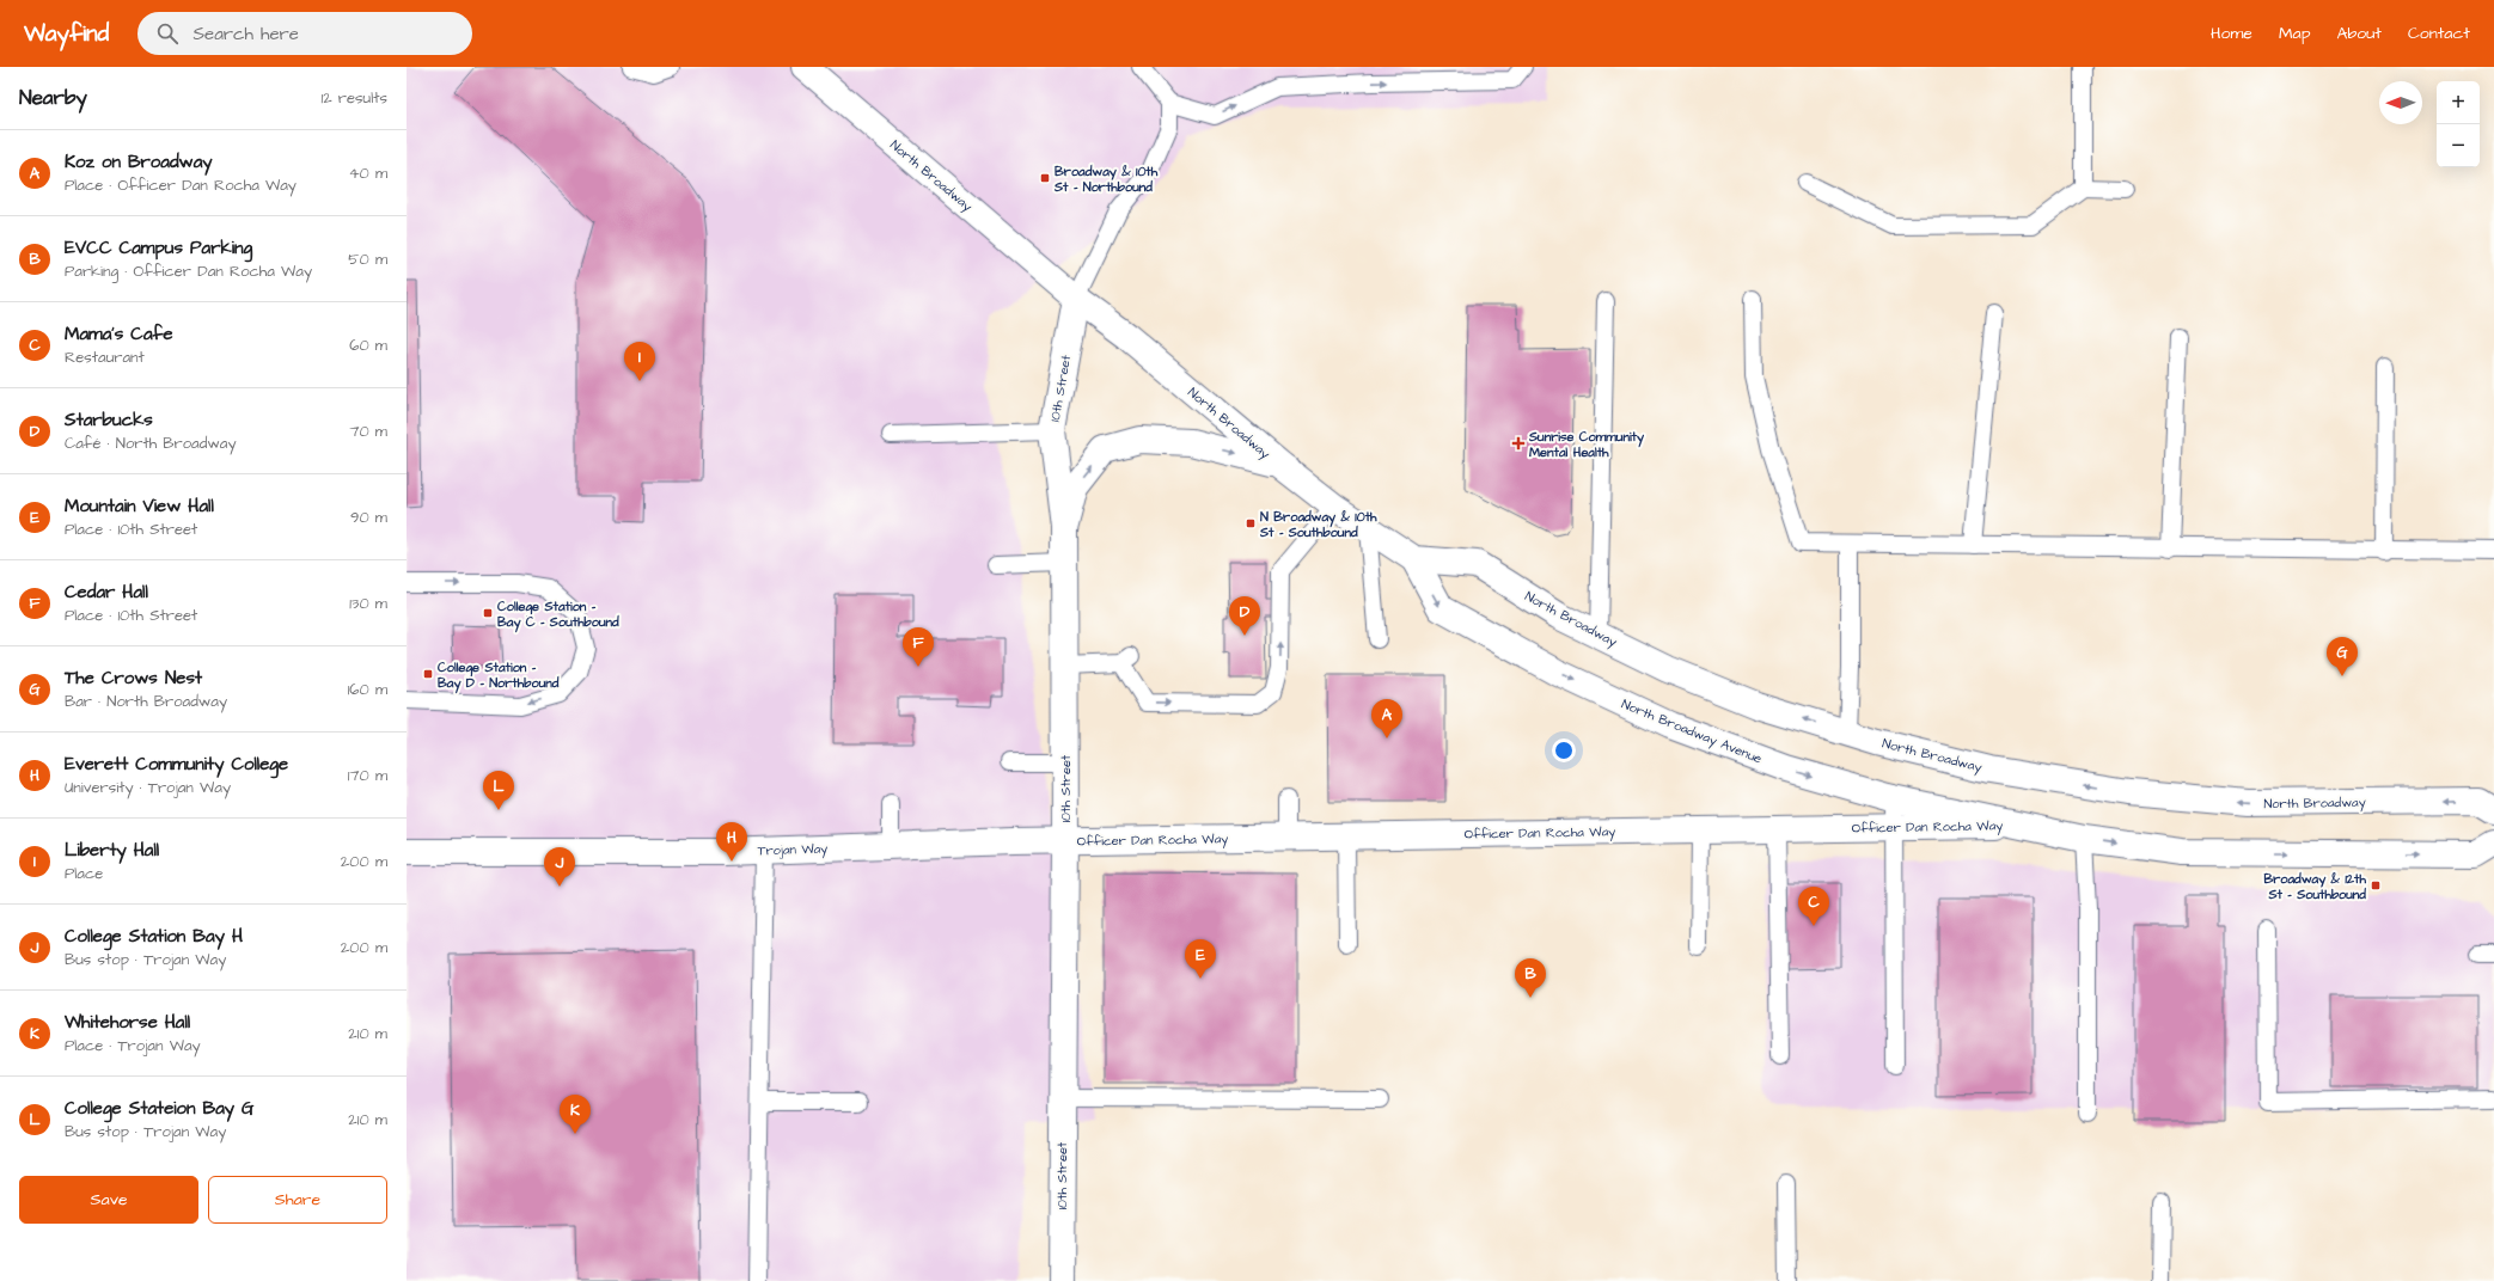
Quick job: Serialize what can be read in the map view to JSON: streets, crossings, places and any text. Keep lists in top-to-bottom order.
{
  "streets": {
    "main road": [
      "North Broadway",
      "10th Street",
      "North Broadway Avenue",
      "Officer Dan Rocha Way",
      "Trojan Way"
    ]
  },
  "crossings": [
    ["North Broadway", "10th Street"],
    ["North Broadway", "North Broadway Avenue"],
    ["10th Street", "Officer Dan Rocha Way"],
    ["10th Street", "Trojan Way"],
    ["North Broadway Avenue", "Officer Dan Rocha Way"],
    ["Officer Dan Rocha Way", "Trojan Way"]
  ],
  "one_way": ["North Broadway Avenue"],
  "places": {
    "transit": [
      "Broadway & 10th St - Northbound",
      "N Broadway & 10th St - Southbound",
      "College Station - Bay C - Southbound",
      "College Station - Bay D - Northbound",
      "Broadway & 12th St - Southbound"
    ],
    "health": ["Sunrise Community Mental Health"]
  },
  "north": "left",
  "page": {
    "header": "Wayfind",
    "search": "Search here",
    "nav": [
      "Home",
      "Map",
      "About",
      "Contact"
    ],
    "heading": ["Nearby", "12 results"],
    "map_buttons": ["+", "−"],
    "list": [
      {
        "mark": "A",
        "name": "Koz on Broadway",
        "note": "Place · Officer Dan Rocha Way",
        "value": "40 m"
      },
      {
        "mark": "B",
        "name": "EVCC Campus Parking",
        "note": "Parking · Officer Dan Rocha Way",
        "value": "50 m"
      },
      {
        "mark": "C",
        "name": "Mama's Cafe",
        "note": "Restaurant",
        "value": "60 m"
      },
      {
        "mark": "D",
        "name": "Starbucks",
        "note": "Café · North Broadway",
        "value": "70 m"
      },
      {
        "mark": "E",
        "name": "Mountain View Hall",
        "note": "Place · 10th Street",
        "value": "90 m"
      },
      {
        "mark": "F",
        "name": "Cedar Hall",
        "note": "Place · 10th Street",
        "value": "130 m"
      },
      {
        "mark": "G",
        "name": "The Crows Nest",
        "note": "Bar · North Broadway",
        "value": "160 m"
      },
      {
        "mark": "H",
        "name": "Everett Community College",
        "note": "University · Trojan Way",
        "value": "170 m"
      },
      {
        "mark": "I",
        "name": "Liberty Hall",
        "note": "Place",
        "value": "200 m"
      },
      {
        "mark": "J",
        "name": "College Station Bay H",
        "note": "Bus stop · Trojan Way",
        "value": "200 m"
      },
      {
        "mark": "K",
        "name": "Whitehorse Hall",
        "note": "Place · Trojan Way",
        "value": "210 m"
      },
      {
        "mark": "L",
        "name": "College Stateion Bay G",
        "note": "Bus stop · Trojan Way",
        "value": "210 m"
      }
    ],
    "pins": [
      "I",
      "D",
      "F",
      "G",
      "A",
      "L",
      "H",
      "J",
      "C",
      "E",
      "B",
      "K"
    ],
    "buttons": ["Save", "Share"]
  }
}
